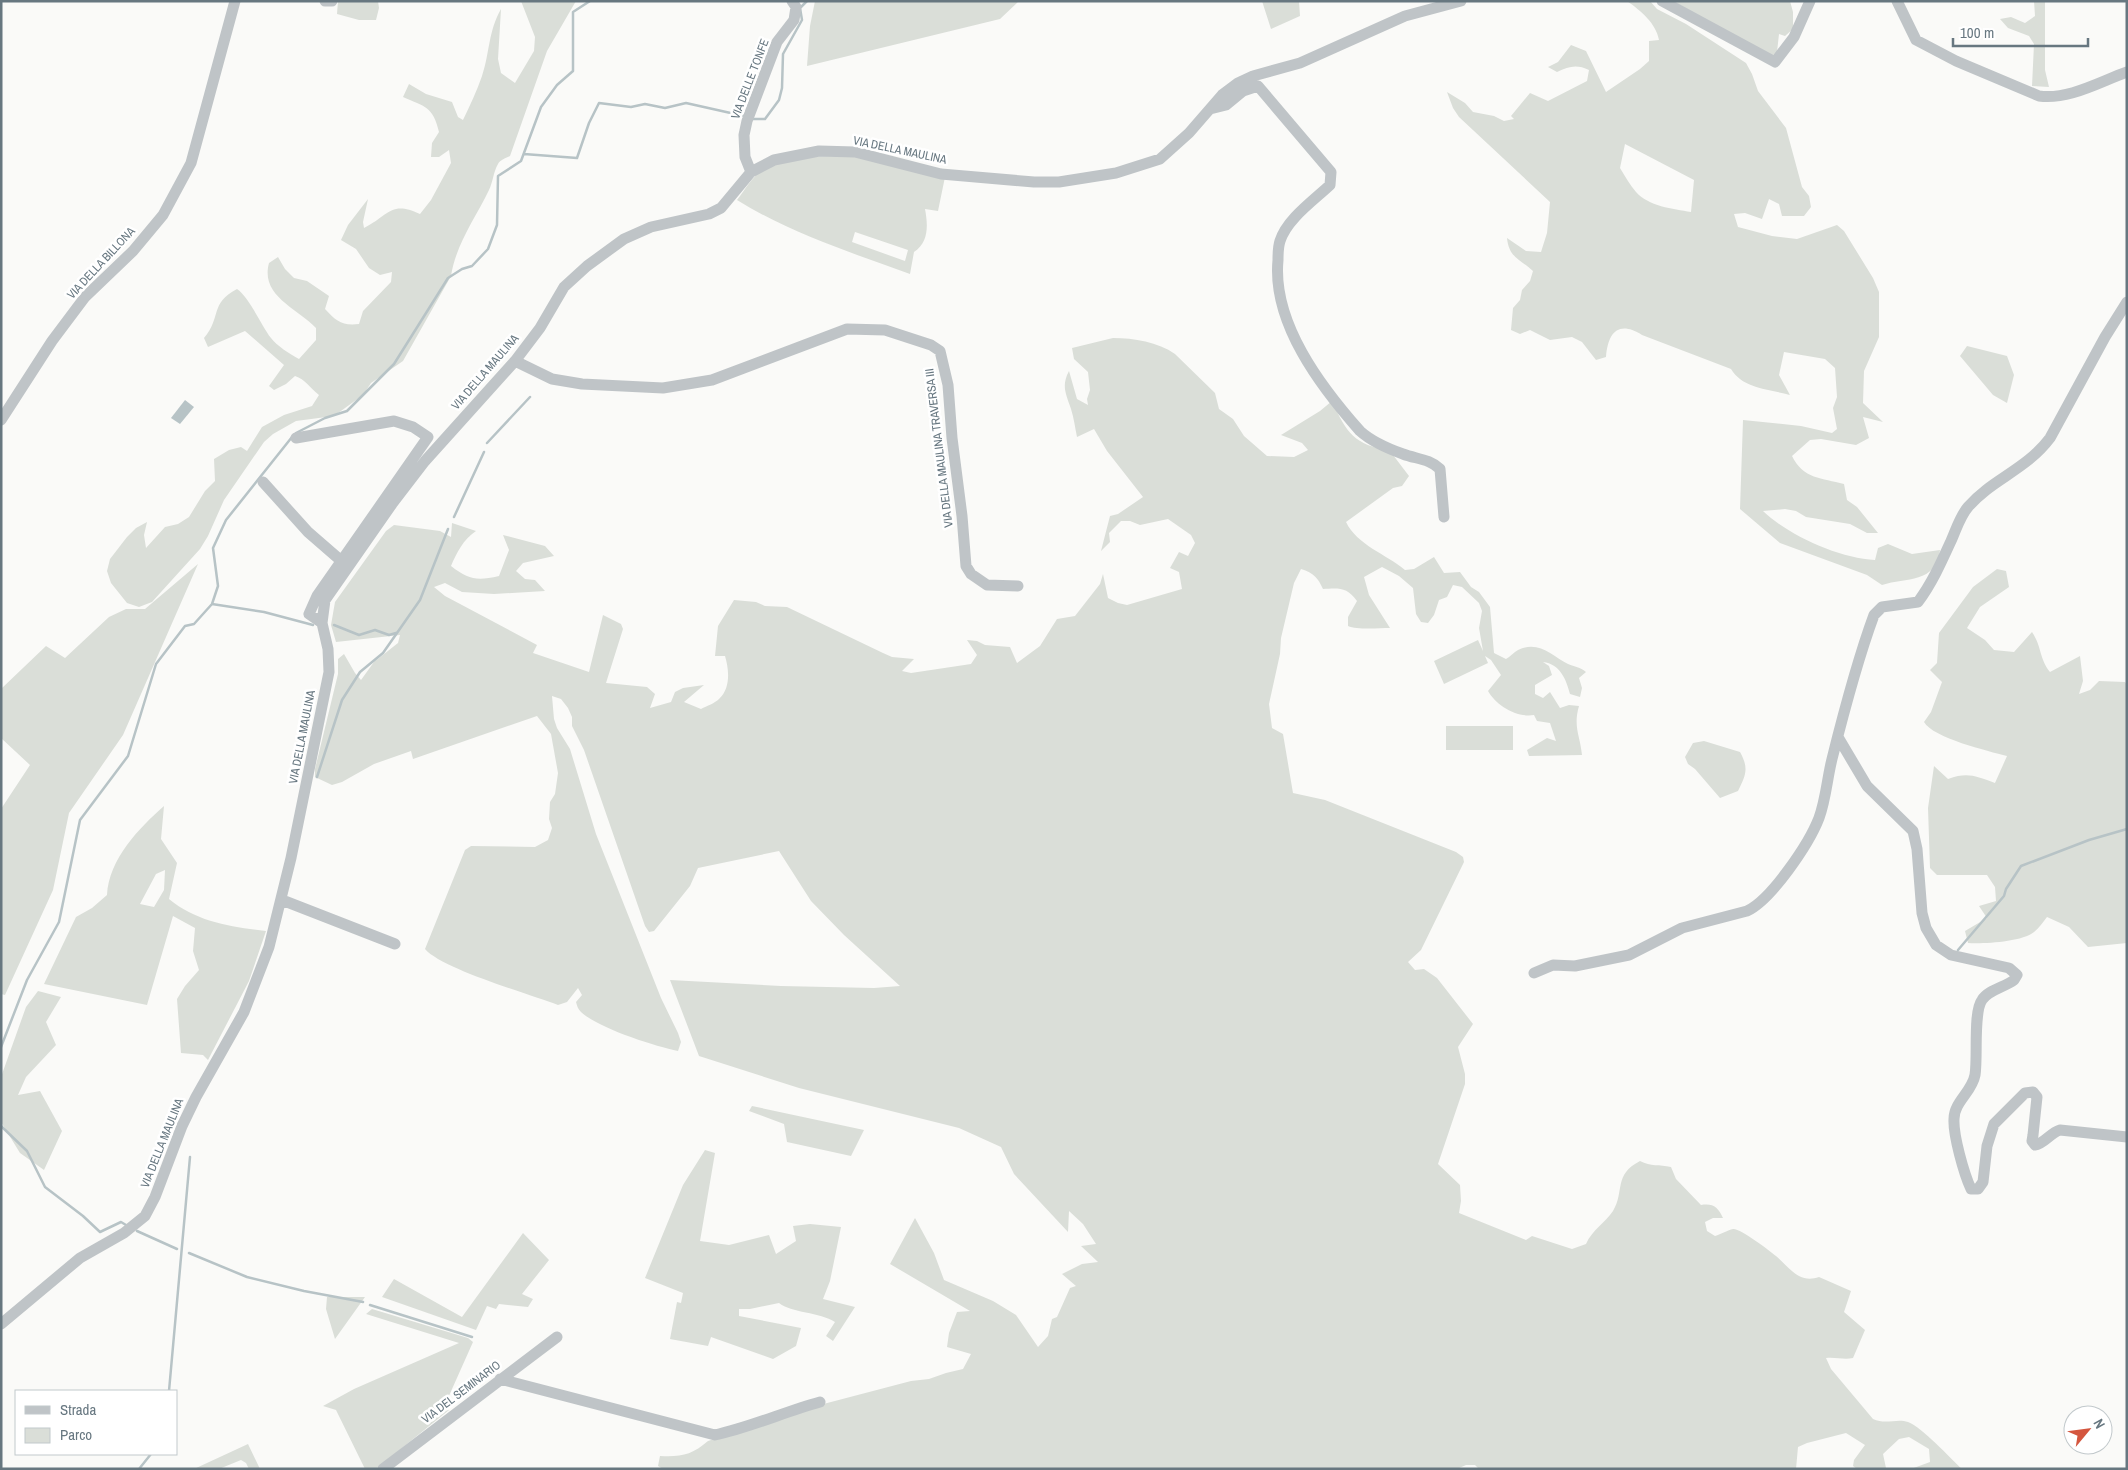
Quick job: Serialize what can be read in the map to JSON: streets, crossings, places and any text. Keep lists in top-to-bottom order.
{
  "streets": {
    "street": [
      "VIA DELLE TONFE",
      "VIA DELLA MAULINA",
      "VIA DELLA BILLONA",
      "VIA DELLA MAULINA TRAVERSA III",
      "VIA DEL SEMINARIO"
    ]
  },
  "crossings": [
    ["VIA DELLE TONFE", "VIA DELLA MAULINA"],
    ["VIA DELLA MAULINA", "VIA DELLA MAULINA TRAVERSA III"]
  ],
  "legend": ["Strada", "Parco"],
  "scale_bar": "100 m",
  "north": "top right"
}
